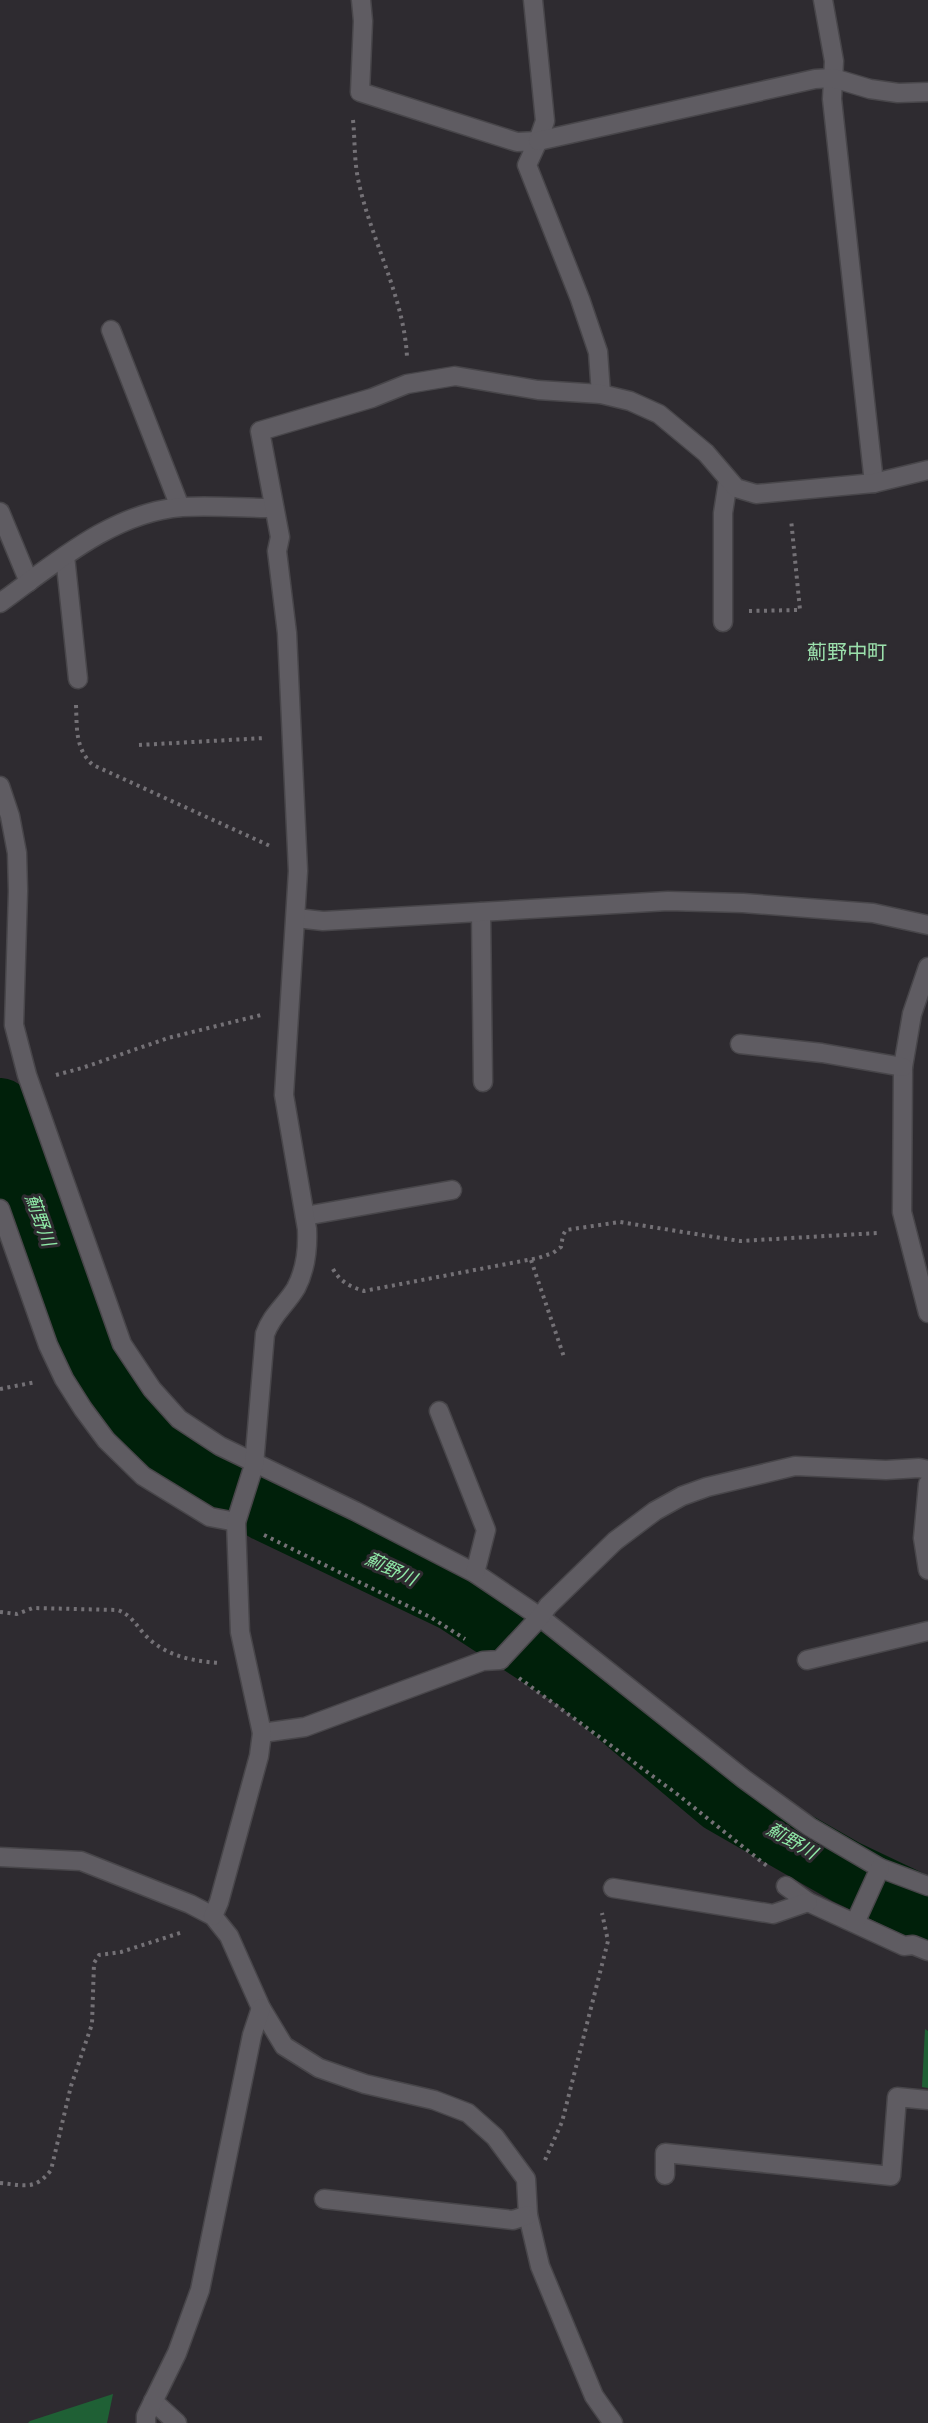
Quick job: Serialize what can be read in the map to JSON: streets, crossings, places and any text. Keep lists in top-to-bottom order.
{
  "districts": ["薊野中町"],
  "water": ["薊野川"]
}
